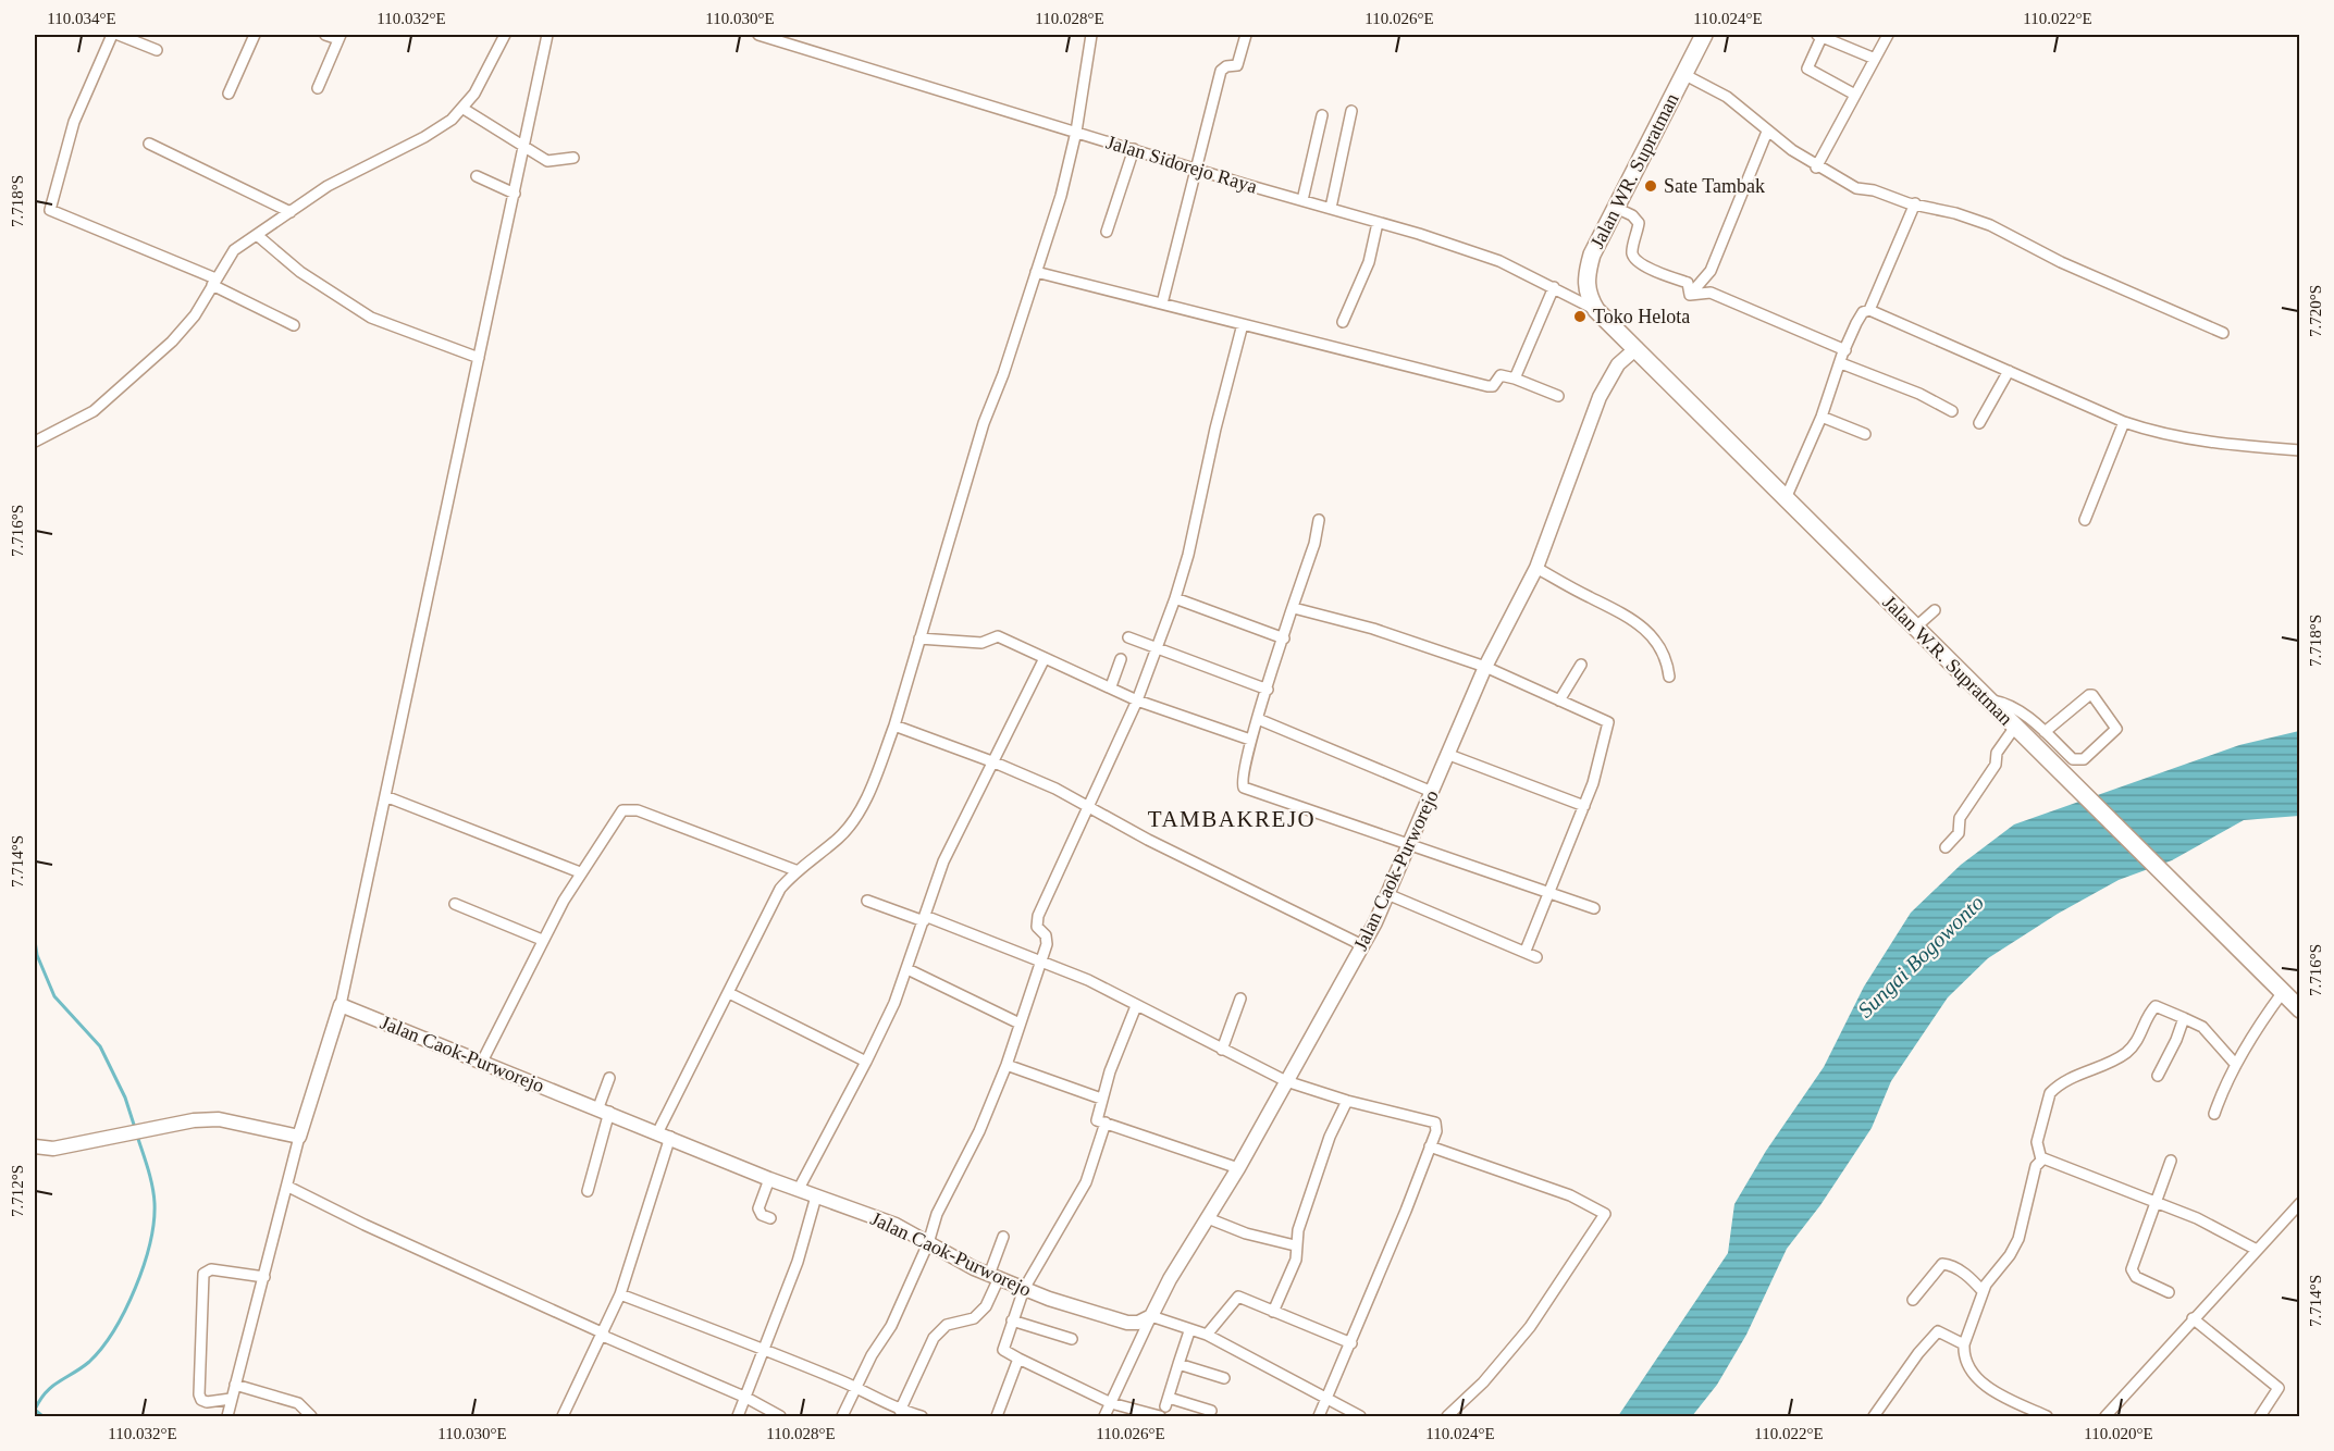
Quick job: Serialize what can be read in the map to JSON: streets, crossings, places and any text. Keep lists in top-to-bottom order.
{
  "streets": {
    "main road": ["Jalan WR. Supratman", "Jalan W.R. Supratman"],
    "street": ["Jalan Sidorejo Raya", "Jalan Caok-Purworejo"]
  },
  "crossings": [
    ["Jalan Sidorejo Raya", "Jalan WR. Supratman"],
    ["Jalan Sidorejo Raya", "Jalan W.R. Supratman"],
    ["Jalan WR. Supratman", "Jalan W.R. Supratman"],
    ["Jalan W.R. Supratman", "Jalan Caok-Purworejo"]
  ],
  "districts": ["TAMBAKREJO"],
  "water": ["Sungai Bogowonto"],
  "places": ["Sate Tambak", "Toko Helota"],
  "coordinates": [
    "110.034°E",
    "110.032°E",
    "110.030°E",
    "110.028°E",
    "110.026°E",
    "110.024°E",
    "110.022°E",
    "7.718°S",
    "7.720°S",
    "7.716°S",
    "7.714°S",
    "7.712°S",
    "110.020°E"
  ]
}
